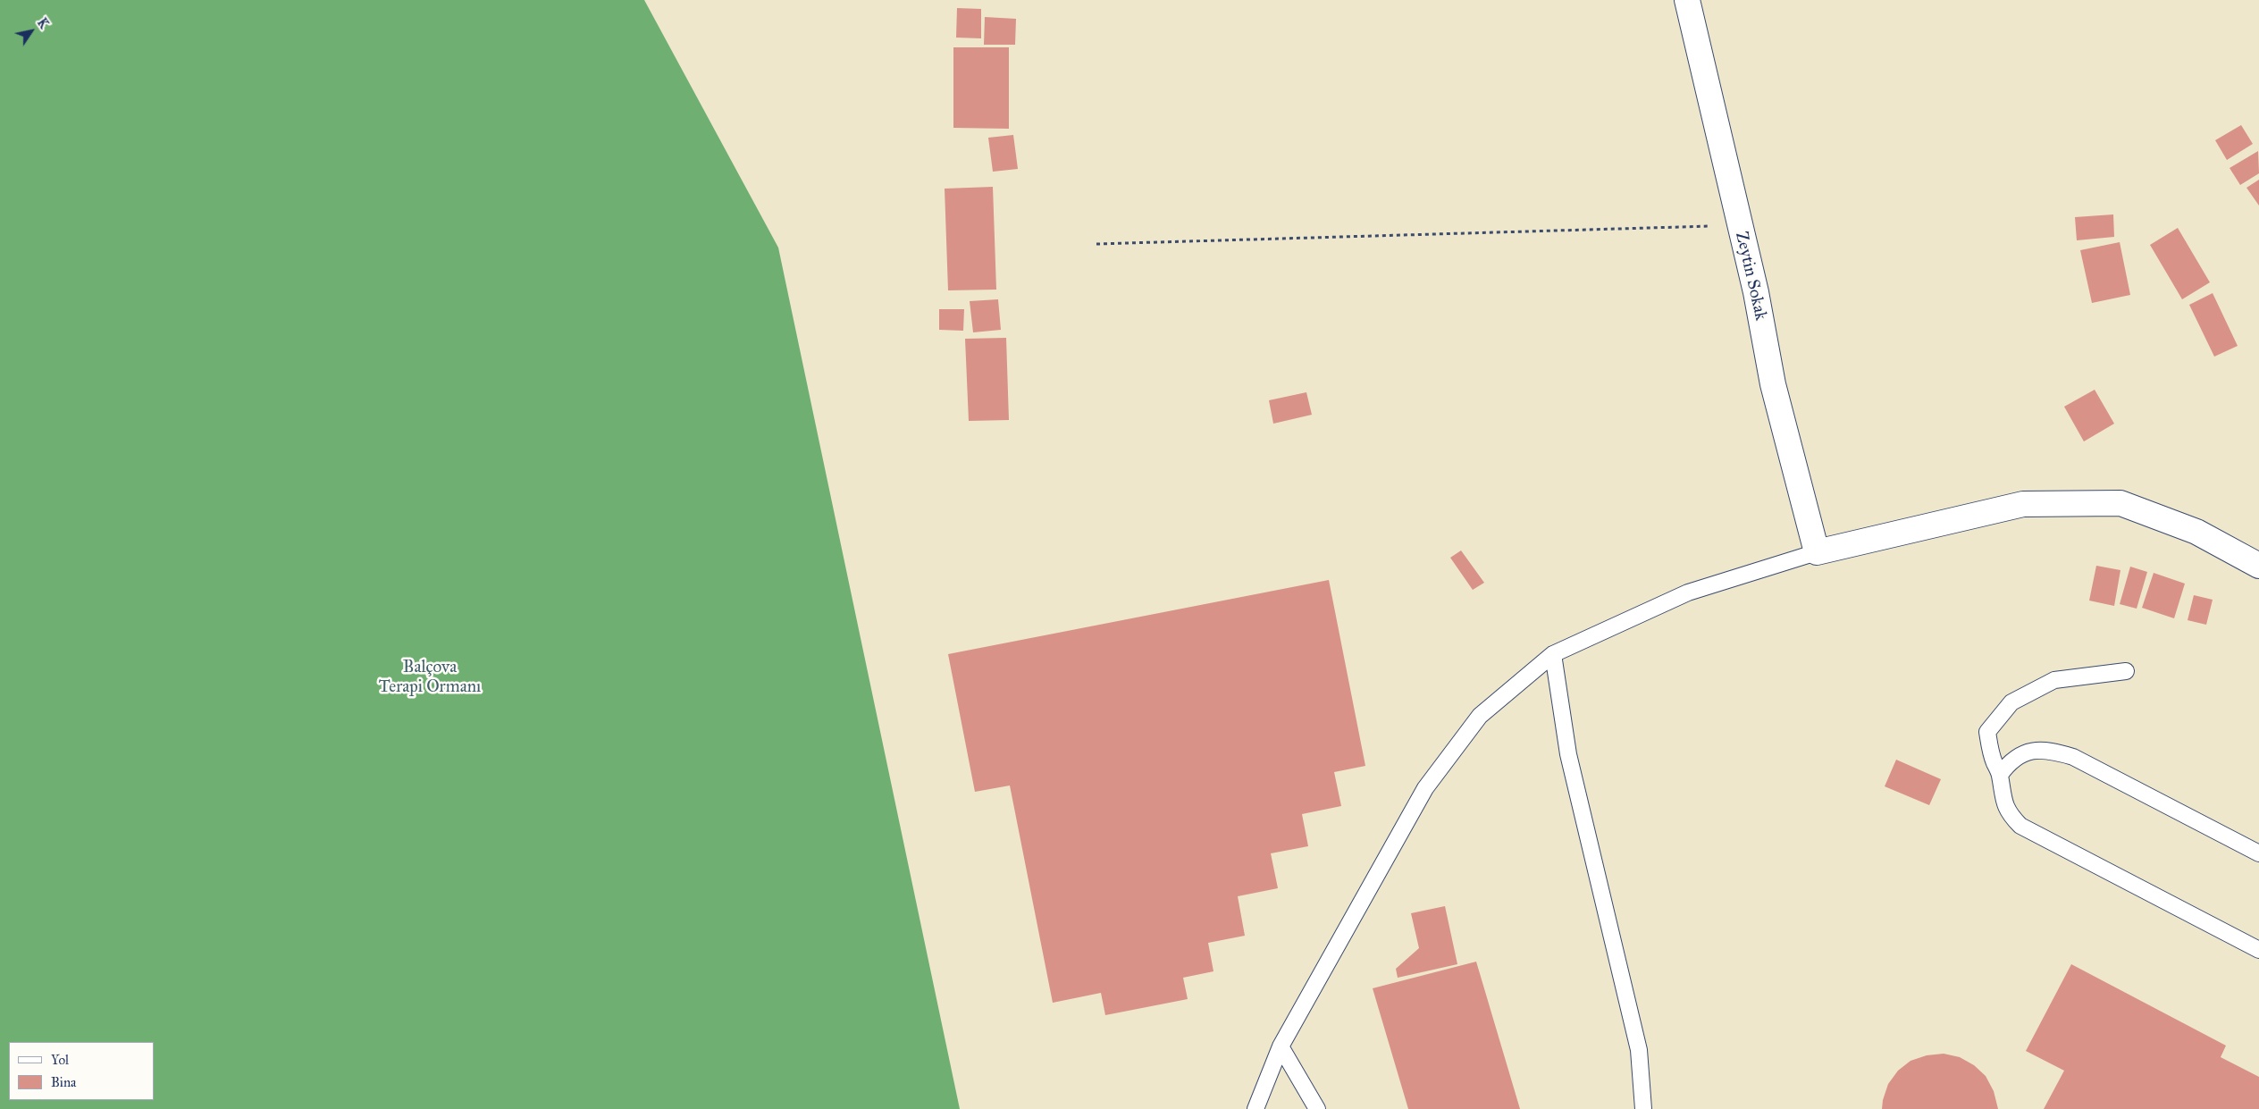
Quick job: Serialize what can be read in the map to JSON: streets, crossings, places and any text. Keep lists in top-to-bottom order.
{
  "streets": {
    "street": ["Zeytin Sokak"]
  },
  "parks": ["Balçova Terapi Ormanı"],
  "legend": ["Yol", "Bina"],
  "north": "top right"
}
